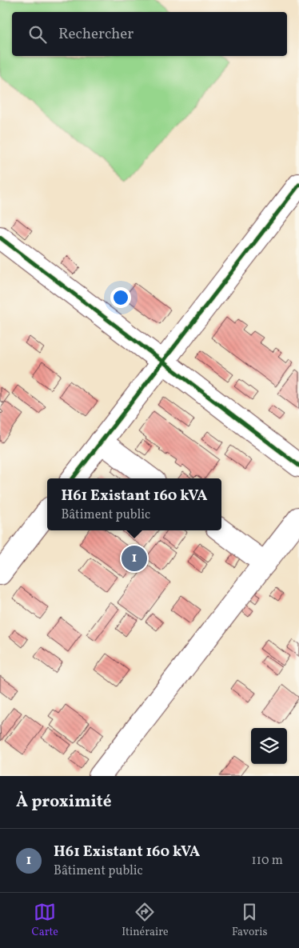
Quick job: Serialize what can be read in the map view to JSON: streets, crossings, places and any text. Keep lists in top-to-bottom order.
{
  "page": {
    "search": "Rechercher",
    "popup": ["H61 Existant 160 kVA", "Bâtiment public"],
    "pins": "1",
    "heading": "À proximité",
    "list": [
      {
        "mark": "1",
        "name": "H61 Existant 160 kVA",
        "note": "Bâtiment public",
        "value": "110 m"
      }
    ],
    "nav": ["Carte", "Itinéraire", "Favoris"]
  }
}
